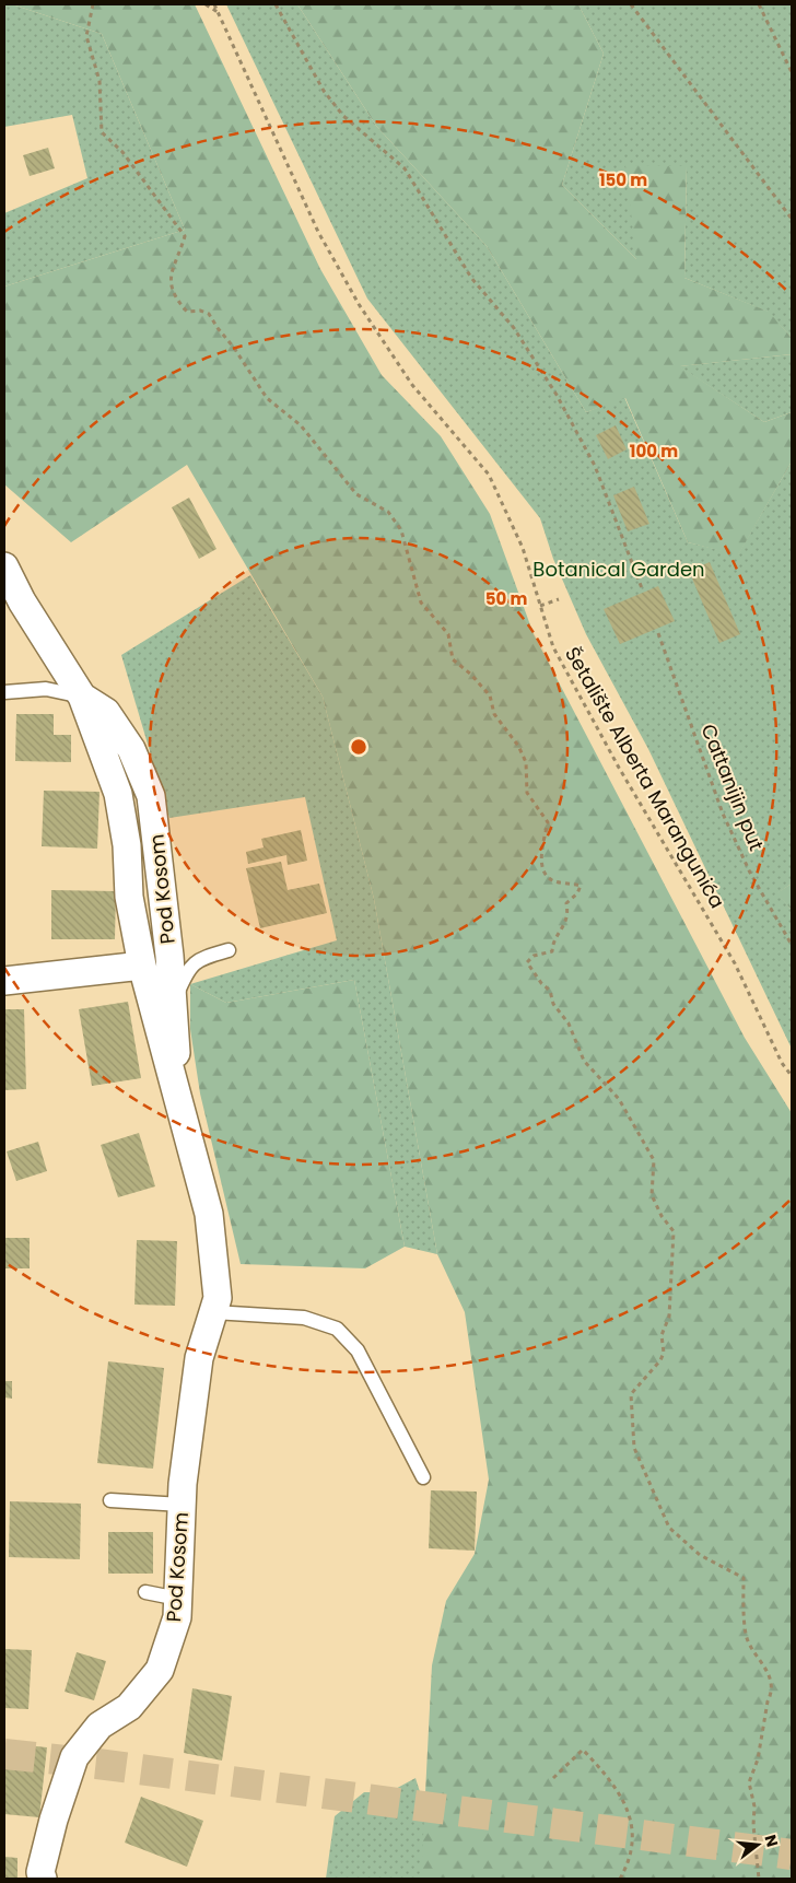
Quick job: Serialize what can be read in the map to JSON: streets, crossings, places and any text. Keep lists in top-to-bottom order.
{
  "streets": {
    "street": ["Pod Kosom"],
    "path": ["Šetalište Alberta Marangunića", "Cattanijin put"]
  },
  "parks": ["Botanical Garden"],
  "north": "right",
  "rings": ["150 m", "100 m", "50 m"]
}
